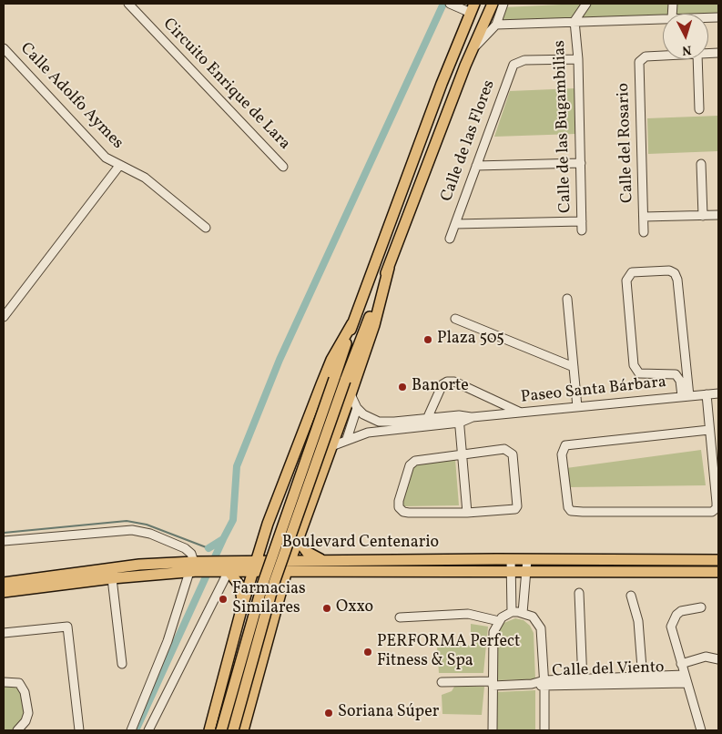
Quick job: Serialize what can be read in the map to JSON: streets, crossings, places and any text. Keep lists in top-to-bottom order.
{
  "streets": {
    "main road": ["Boulevard Centenario"],
    "street": [
      "Circuito Enrique de Lara",
      "Calle Adolfo Aymes",
      "Calle de las Bugambilias",
      "Calle de las Flores",
      "Calle del Rosario",
      "Paseo Santa Bárbara",
      "Calle del Viento"
    ]
  },
  "crossings": [
    ["Calle de las Bugambilias", "Calle de las Flores"]
  ],
  "places": [
    "Plaza 505",
    "Banorte",
    "Farmacias Similares",
    "Oxxo",
    "PERFORMA Perfect Fitness & Spa",
    "Soriana Súper"
  ],
  "north": "bottom"
}
